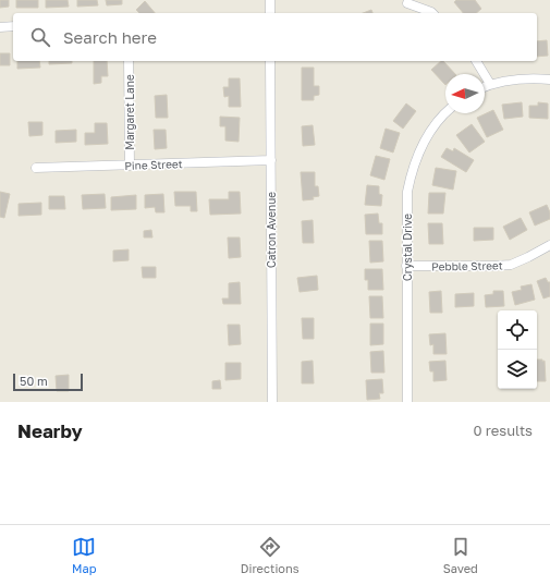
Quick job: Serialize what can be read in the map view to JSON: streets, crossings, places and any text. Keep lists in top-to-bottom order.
{
  "streets": {
    "street": [
      "Margaret Lane",
      "Pine Street",
      "Catron Avenue",
      "Crystal Drive",
      "Pebble Street"
    ]
  },
  "crossings": [
    ["Margaret Lane", "Pine Street"],
    ["Pine Street", "Catron Avenue"],
    ["Crystal Drive", "Pebble Street"]
  ],
  "scale_bar": "50 m",
  "north": "left",
  "page": {
    "search": "Search here",
    "scale": "50 m",
    "heading": ["Nearby", "0 results"],
    "nav": ["Map", "Directions", "Saved"]
  }
}
